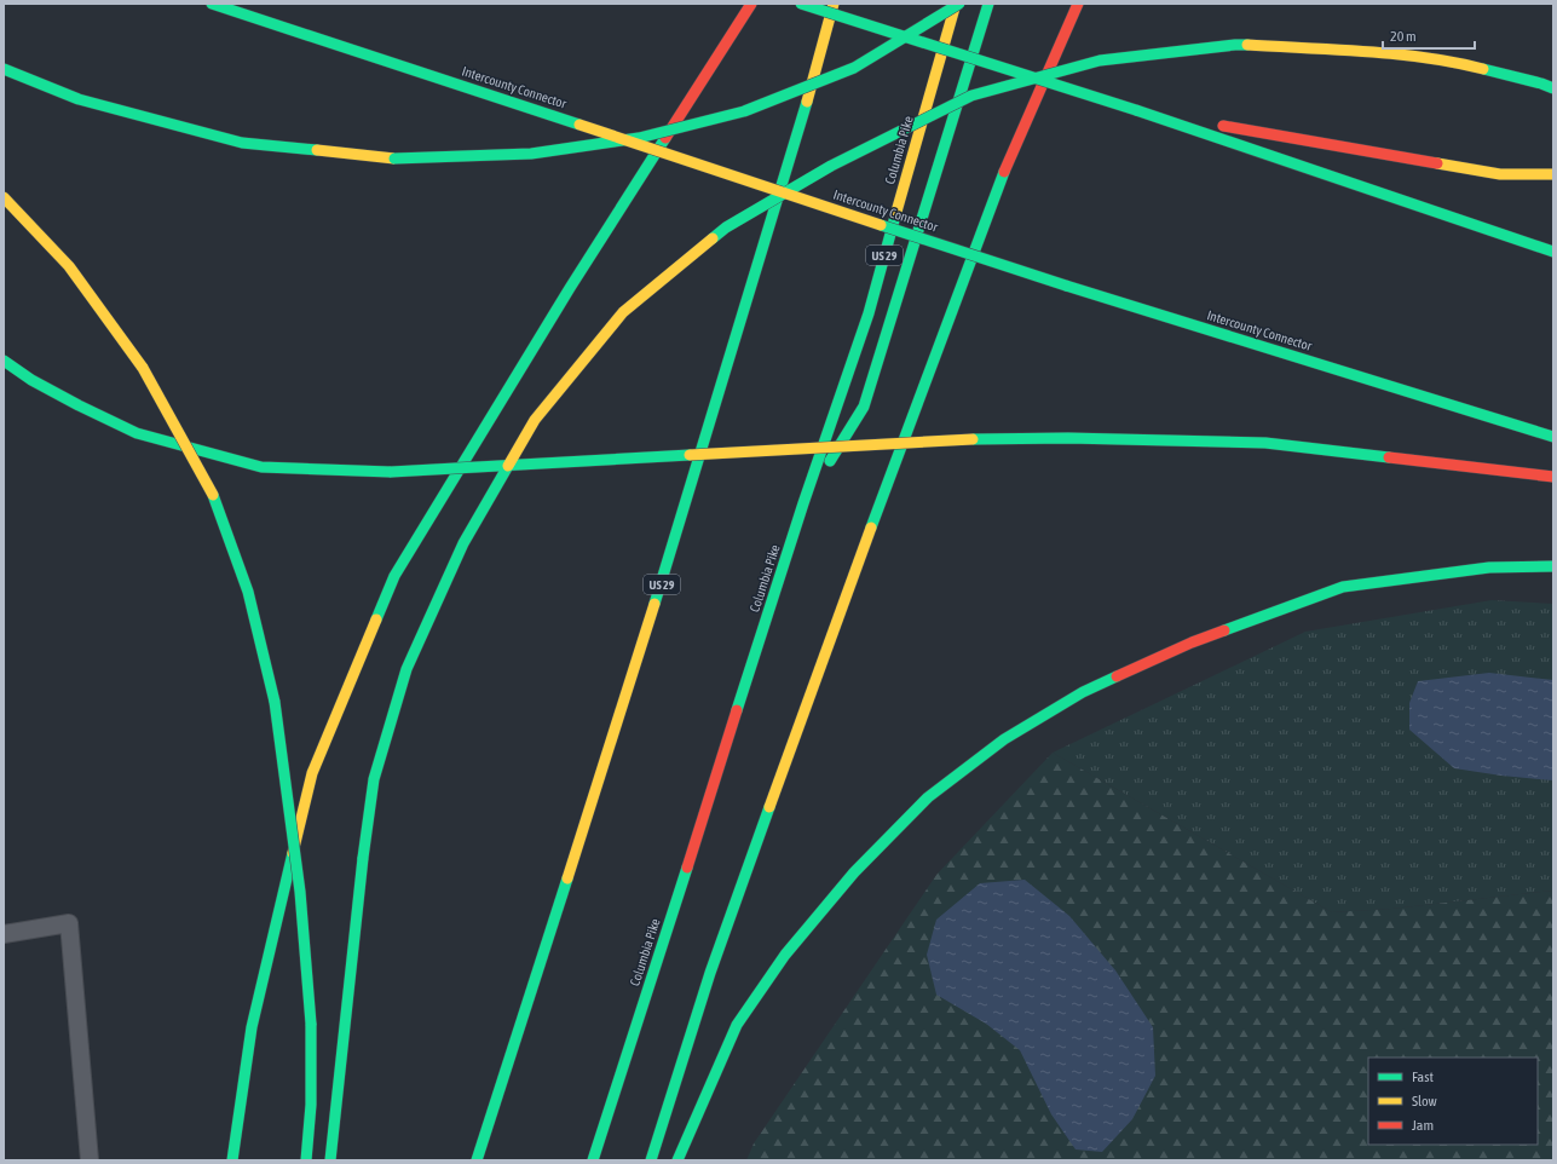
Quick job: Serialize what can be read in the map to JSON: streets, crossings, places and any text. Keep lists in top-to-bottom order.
{
  "streets": {
    "highway": ["Intercounty Connector", "Columbia Pike", "US 29"]
  },
  "legend": ["Fast", "Slow", "Jam"],
  "scale_bar": "20 m"
}
